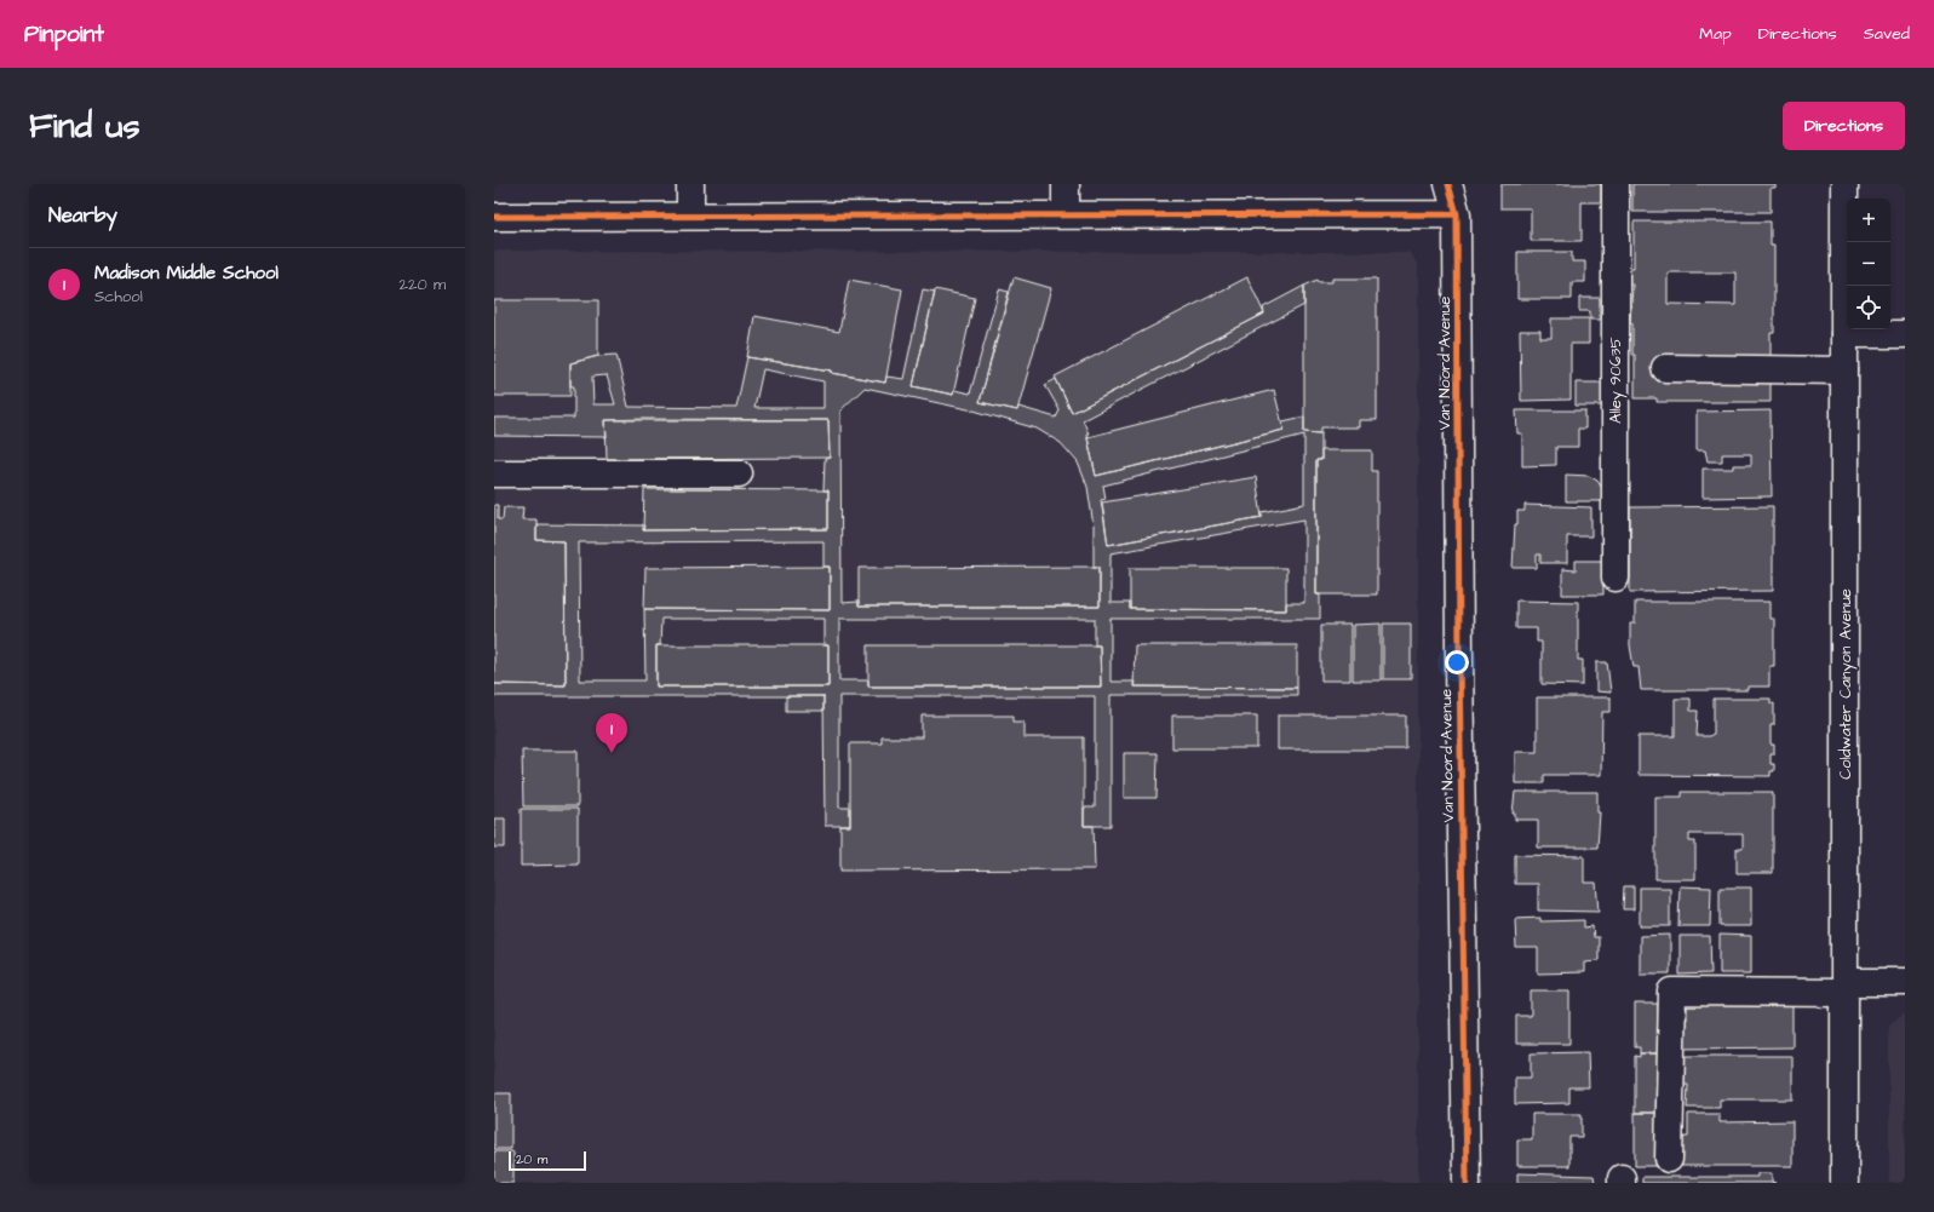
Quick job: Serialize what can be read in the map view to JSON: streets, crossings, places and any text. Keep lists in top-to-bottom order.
{
  "streets": {
    "street": ["Van Noord Avenue", "Alley 90635", "Coldwater Canyon Avenue"]
  },
  "scale_bar": "20 m",
  "page": {
    "header": "Pinpoint",
    "nav": ["Map", "Directions", "Saved"],
    "buttons": "Directions",
    "title": "Find us",
    "heading": "Nearby",
    "map_buttons": ["+", "−"],
    "list": [
      {
        "mark": "1",
        "name": "Madison Middle School",
        "note": "School",
        "value": "220 m"
      }
    ],
    "pins": "1",
    "scale": "20 m"
  }
}
